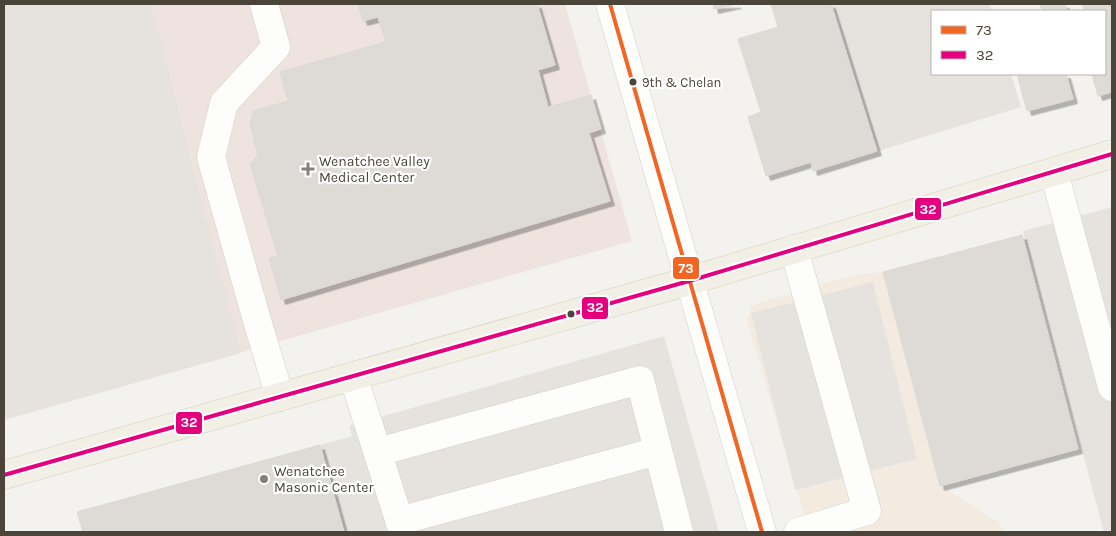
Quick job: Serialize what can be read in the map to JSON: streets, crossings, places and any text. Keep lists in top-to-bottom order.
{
  "places": {
    "other": ["9th & Chelan", "Wenatchee Masonic Center"],
    "health": ["Wenatchee Valley Medical Center"]
  },
  "lines": ["transit line 73", "transit line 32"],
  "legend": ["73", "32"]
}
